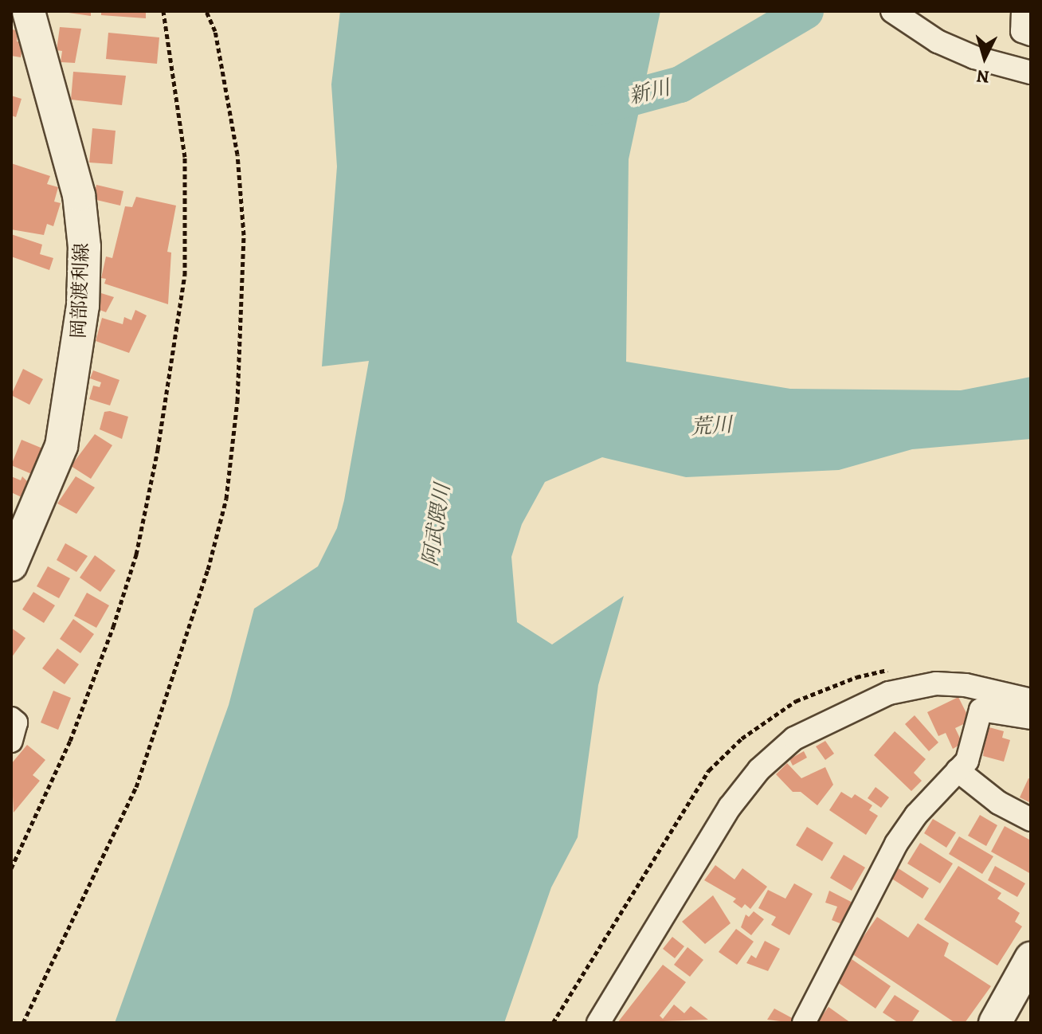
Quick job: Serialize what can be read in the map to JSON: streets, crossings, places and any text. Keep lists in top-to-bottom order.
{
  "streets": {
    "main road": ["岡部渡利線"]
  },
  "water": ["新川", "荒川", "阿武隈川"],
  "north": "bottom"
}
